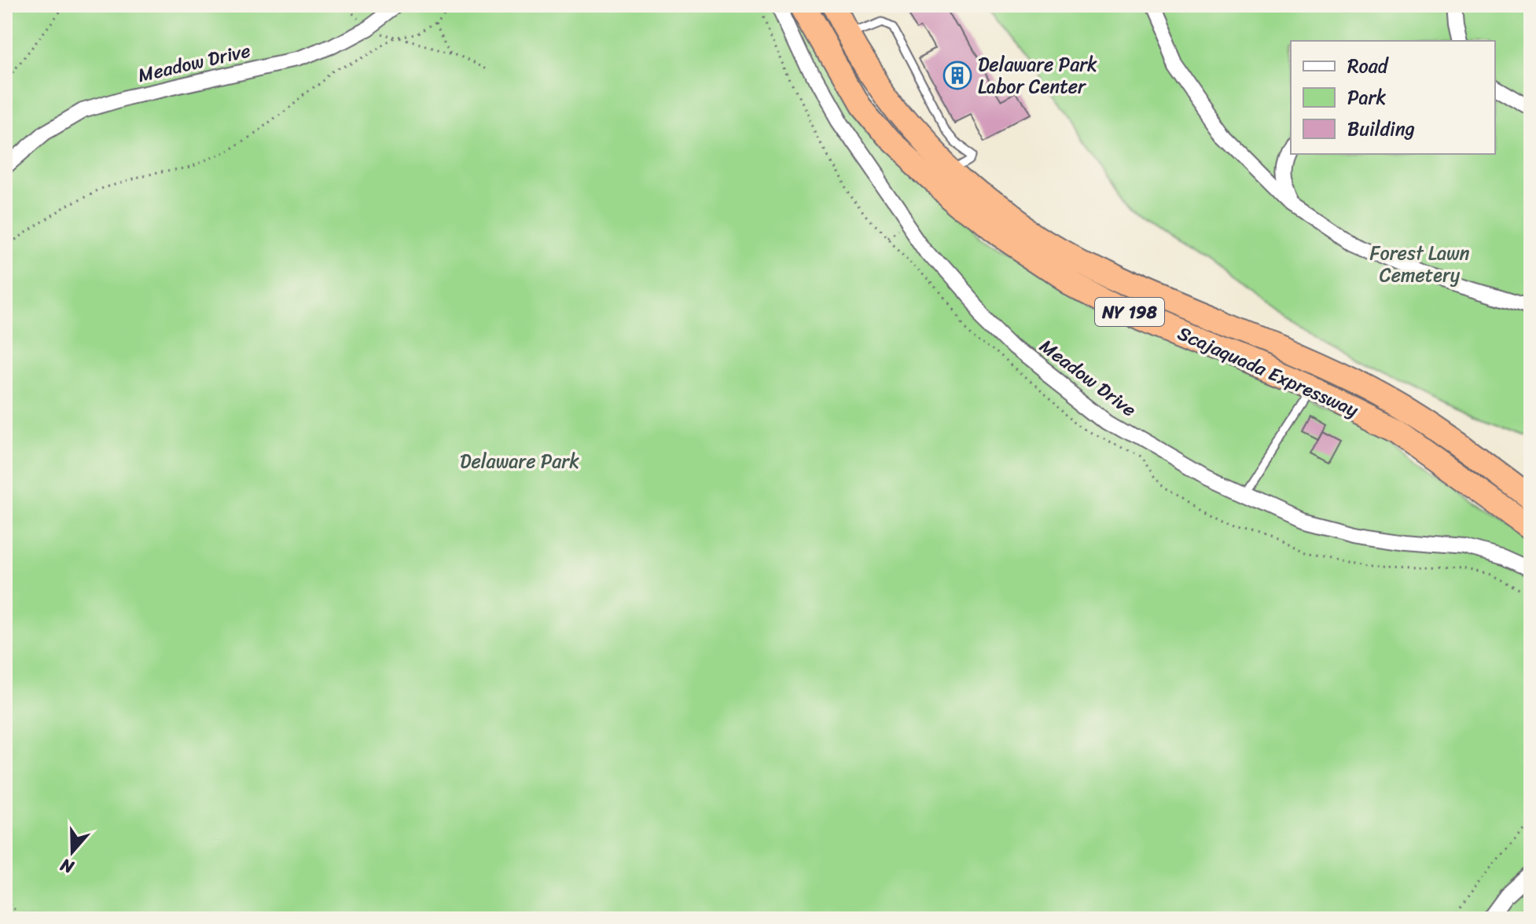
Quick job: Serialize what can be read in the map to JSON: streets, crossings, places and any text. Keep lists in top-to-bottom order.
{
  "streets": {
    "highway": ["NY 198", "Scajaquada Expressway"],
    "street": ["Meadow Drive"]
  },
  "parks": ["Forest Lawn Cemetery", "Delaware Park"],
  "places": {
    "building": ["Delaware Park Labor Center"]
  },
  "legend": ["Road", "Park", "Building"],
  "north": "bottom"
}
